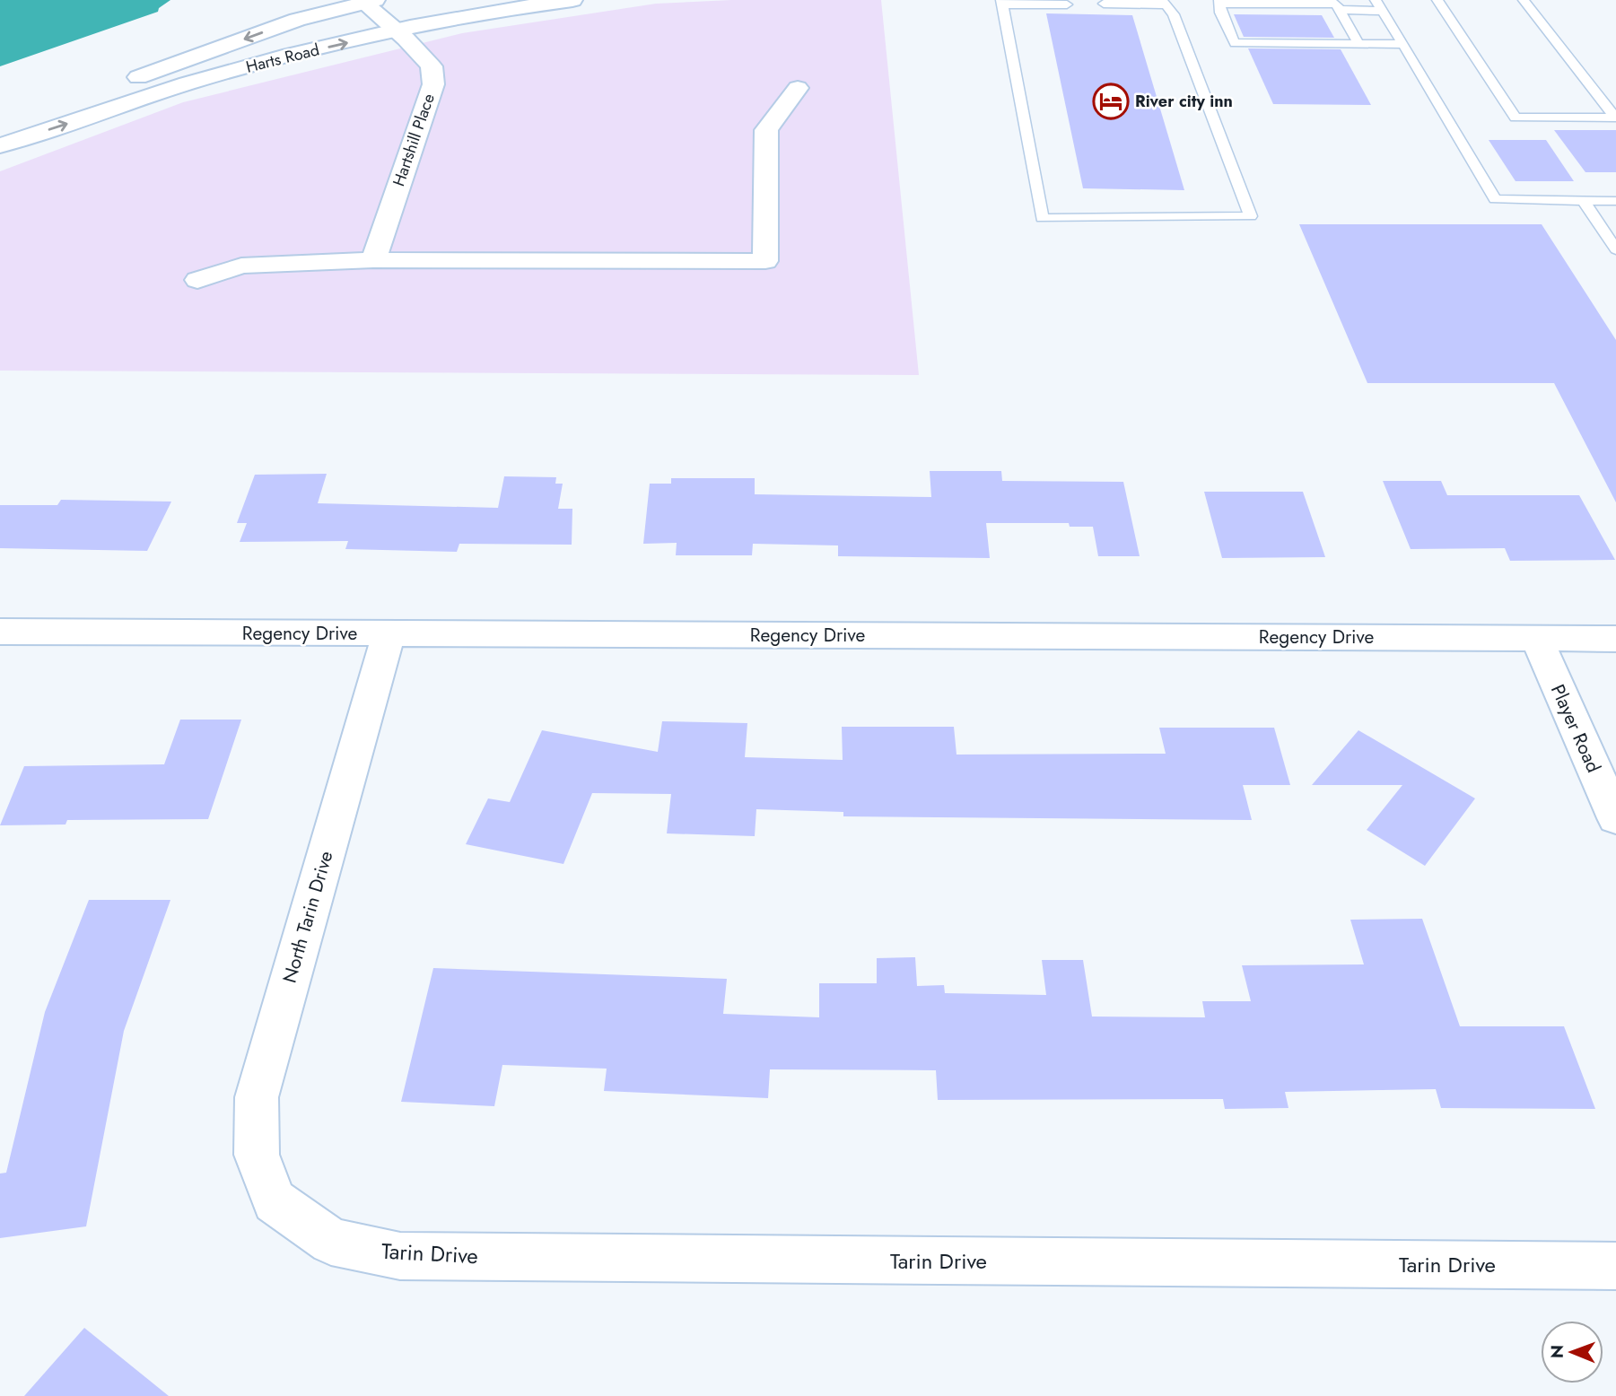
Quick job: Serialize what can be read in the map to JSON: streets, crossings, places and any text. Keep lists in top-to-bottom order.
{
  "streets": {
    "street": [
      "Harts Road",
      "Hartshill Place",
      "Regency Drive",
      "Player Road",
      "North Tarin Drive",
      "Tarin Drive"
    ]
  },
  "crossings": [
    ["Harts Road", "Hartshill Place"],
    ["Regency Drive", "Player Road"],
    ["Regency Drive", "North Tarin Drive"],
    ["North Tarin Drive", "Tarin Drive"]
  ],
  "places": {
    "hotel": ["River city inn"]
  },
  "north": "left"
}
